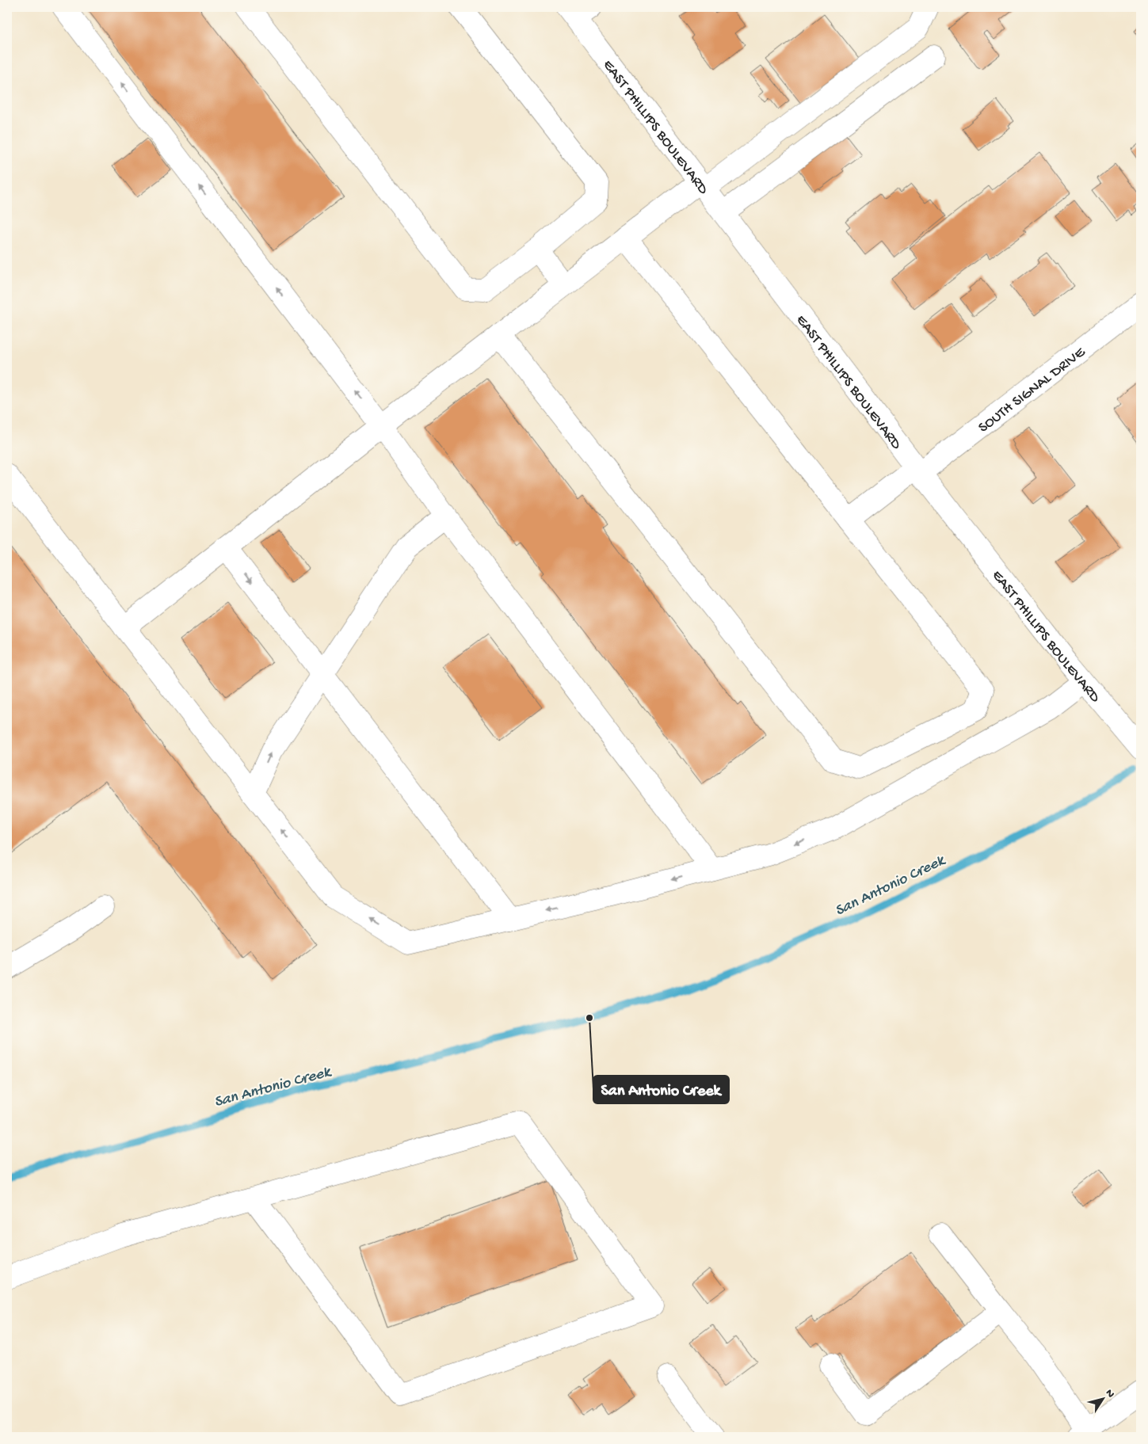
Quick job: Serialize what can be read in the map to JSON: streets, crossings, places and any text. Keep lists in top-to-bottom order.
{
  "streets": {
    "street": ["EAST PHILLIPS BOULEVARD", "SOUTH SIGNAL DRIVE"]
  },
  "crossings": [
    ["EAST PHILLIPS BOULEVARD", "SOUTH SIGNAL DRIVE"]
  ],
  "water": ["San Antonio Creek"],
  "places": ["San Antonio Creek"],
  "north": "top right"
}
